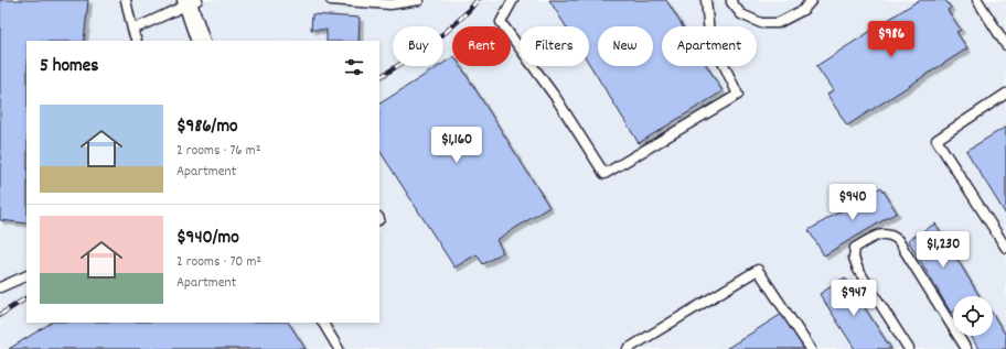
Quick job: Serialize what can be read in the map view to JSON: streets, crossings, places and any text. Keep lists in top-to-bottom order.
{
  "page": {
    "price": [
      "$986",
      "$1,160",
      "$940",
      "$1,230",
      "$947"
    ],
    "chip": [
      "Buy",
      "Rent",
      "Filters",
      "New",
      "Apartment"
    ],
    "heading": "5 homes",
    "list": [
      {
        "name": "$986/mo",
        "note": "2 rooms · 76 m² · Apartment"
      },
      {
        "name": "$940/mo",
        "note": "2 rooms · 70 m² · Apartment"
      }
    ]
  }
}
